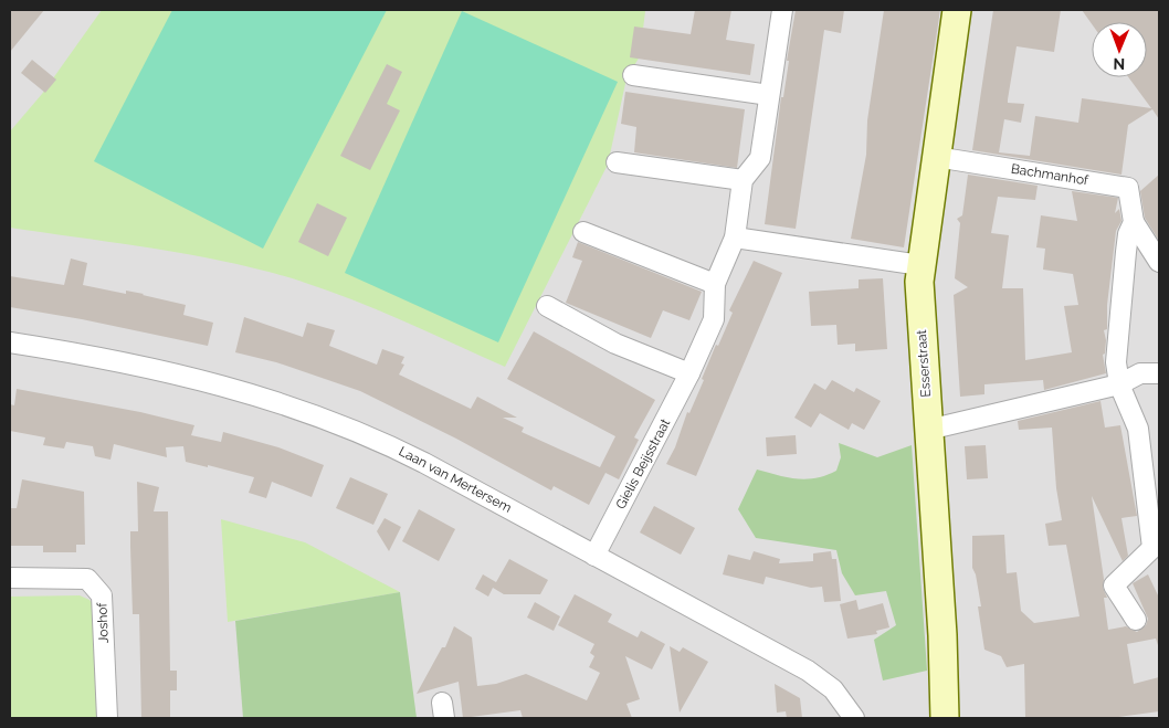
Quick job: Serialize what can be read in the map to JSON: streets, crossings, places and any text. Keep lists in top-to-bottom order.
{
  "streets": {
    "street": [
      "Bachmanhof",
      "Esserstraat",
      "Gielis Beijsstraat",
      "Laan van Mertersem",
      "Joshof"
    ]
  },
  "crossings": [
    ["Bachmanhof", "Esserstraat"],
    ["Gielis Beijsstraat", "Laan van Mertersem"]
  ],
  "north": "bottom"
}
